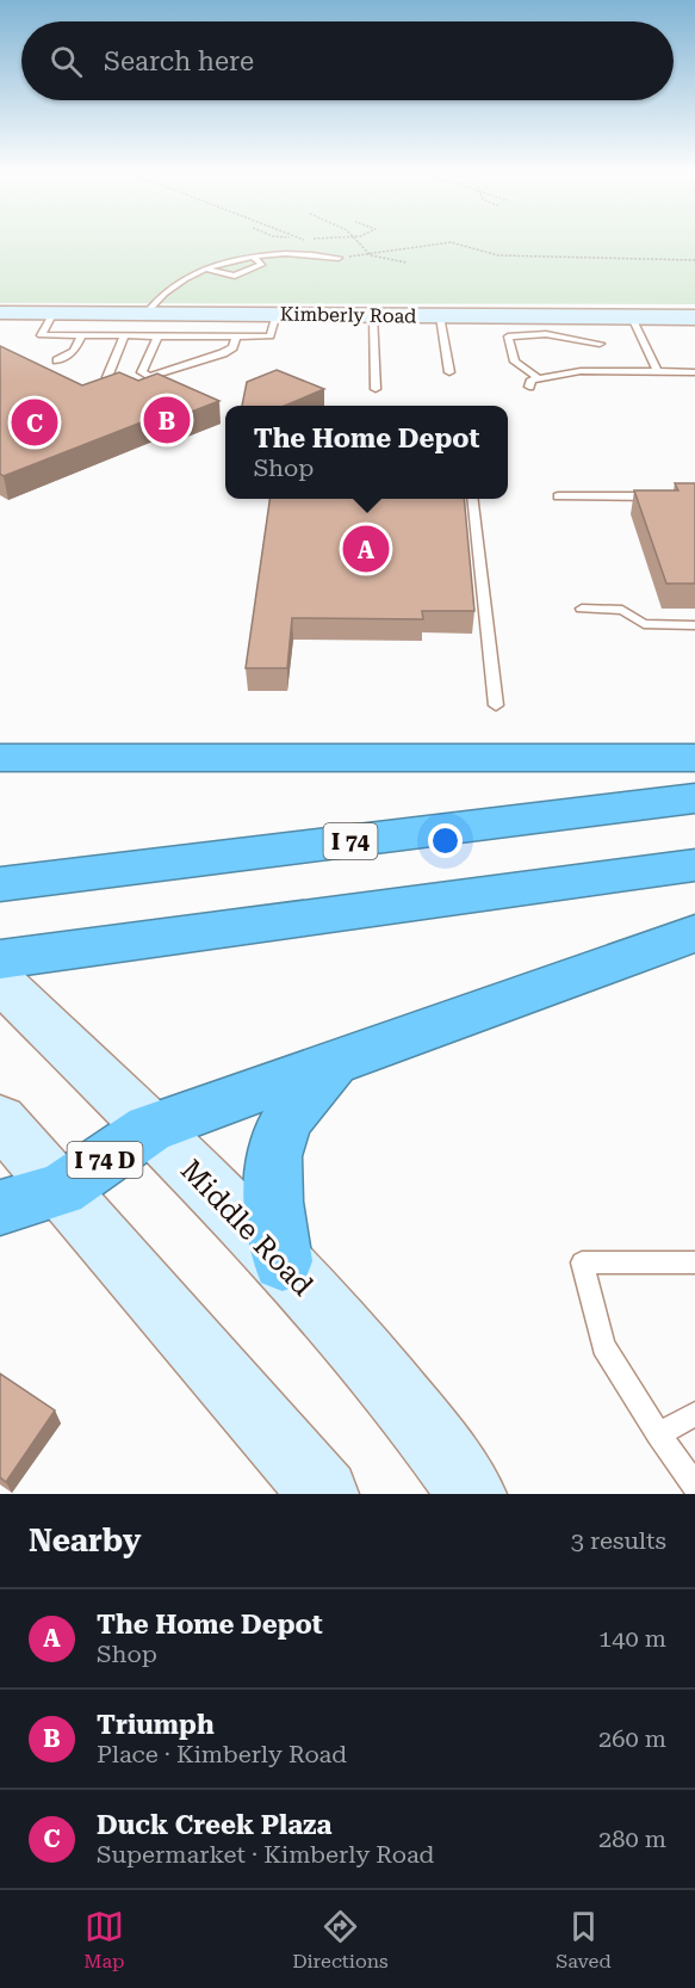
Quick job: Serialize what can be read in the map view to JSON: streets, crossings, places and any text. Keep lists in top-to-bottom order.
{
  "streets": {
    "highway": ["I 74", "I 74 D"],
    "main road": ["Kimberly Road", "Middle Road"]
  },
  "crossings": [
    ["I 74 D", "Middle Road"]
  ],
  "page": {
    "search": "Search here",
    "pins": ["B", "C", "A"],
    "popup": ["The Home Depot", "Shop"],
    "heading": ["Nearby", "3 results"],
    "list": [
      {
        "mark": "A",
        "name": "The Home Depot",
        "note": "Shop",
        "value": "140 m"
      },
      {
        "mark": "B",
        "name": "Triumph",
        "note": "Place · Kimberly Road",
        "value": "260 m"
      },
      {
        "mark": "C",
        "name": "Duck Creek Plaza",
        "note": "Supermarket · Kimberly Road",
        "value": "280 m"
      }
    ],
    "nav": ["Map", "Directions", "Saved"]
  }
}
